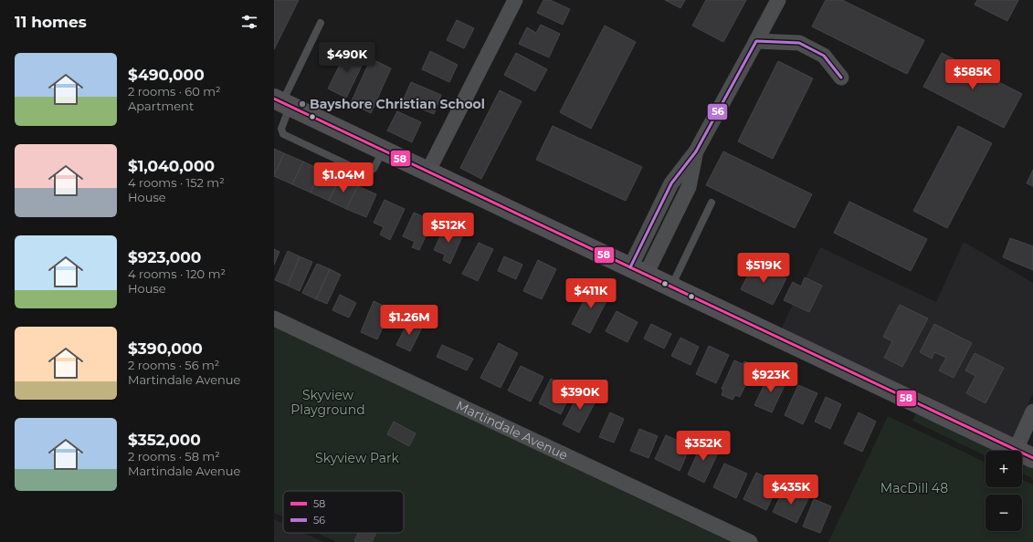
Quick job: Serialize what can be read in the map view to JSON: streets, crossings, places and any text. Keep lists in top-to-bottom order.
{
  "streets": {
    "street": ["Martindale Avenue"]
  },
  "parks": ["Skyview Playground", "Skyview Park", "MacDill 48"],
  "places": ["Bayshore Christian School"],
  "lines": ["transit line 56", "transit line 58"],
  "legend": ["58", "56"],
  "page": {
    "heading": "11 homes",
    "price": [
      "$490K",
      "$585K",
      "$1.04M",
      "$512K",
      "$519K",
      "$411K",
      "$1.26M",
      "$923K",
      "$390K",
      "$352K",
      "$435K"
    ],
    "list": [
      {
        "name": "$490,000",
        "note": "2 rooms · 60 m² · Apartment"
      },
      {
        "name": "$1,040,000",
        "note": "4 rooms · 152 m² · House"
      },
      {
        "name": "$923,000",
        "note": "4 rooms · 120 m² · House"
      },
      {
        "name": "$390,000",
        "note": "2 rooms · 56 m² · Martindale Avenue"
      },
      {
        "name": "$352,000",
        "note": "2 rooms · 58 m² · Martindale Avenue"
      }
    ],
    "map_buttons": ["+", "−"]
  }
}
